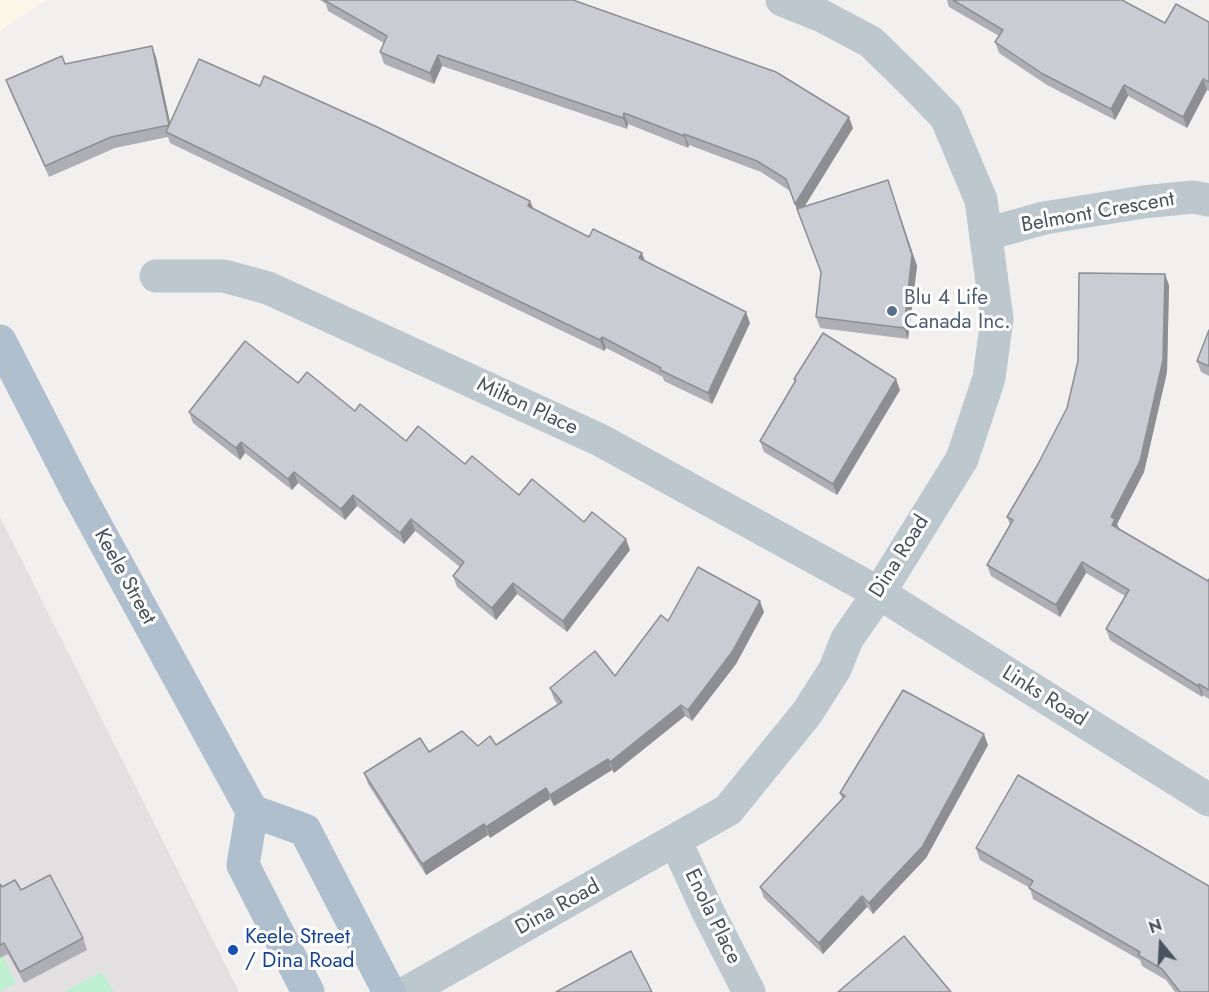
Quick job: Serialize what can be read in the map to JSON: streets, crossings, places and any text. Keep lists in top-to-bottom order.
{
  "streets": {
    "main road": ["Keele Street"],
    "street": [
      "Belmont Crescent",
      "Milton Place",
      "Dina Road",
      "Links Road",
      "Enola Place"
    ]
  },
  "crossings": [
    ["Belmont Crescent", "Dina Road"],
    ["Milton Place", "Dina Road"],
    ["Milton Place", "Links Road"],
    ["Dina Road", "Links Road"],
    ["Dina Road", "Enola Place"]
  ],
  "places": ["Blu 4 Life Canada Inc.", "Keele Street / Dina Road"],
  "north": "top"
}
